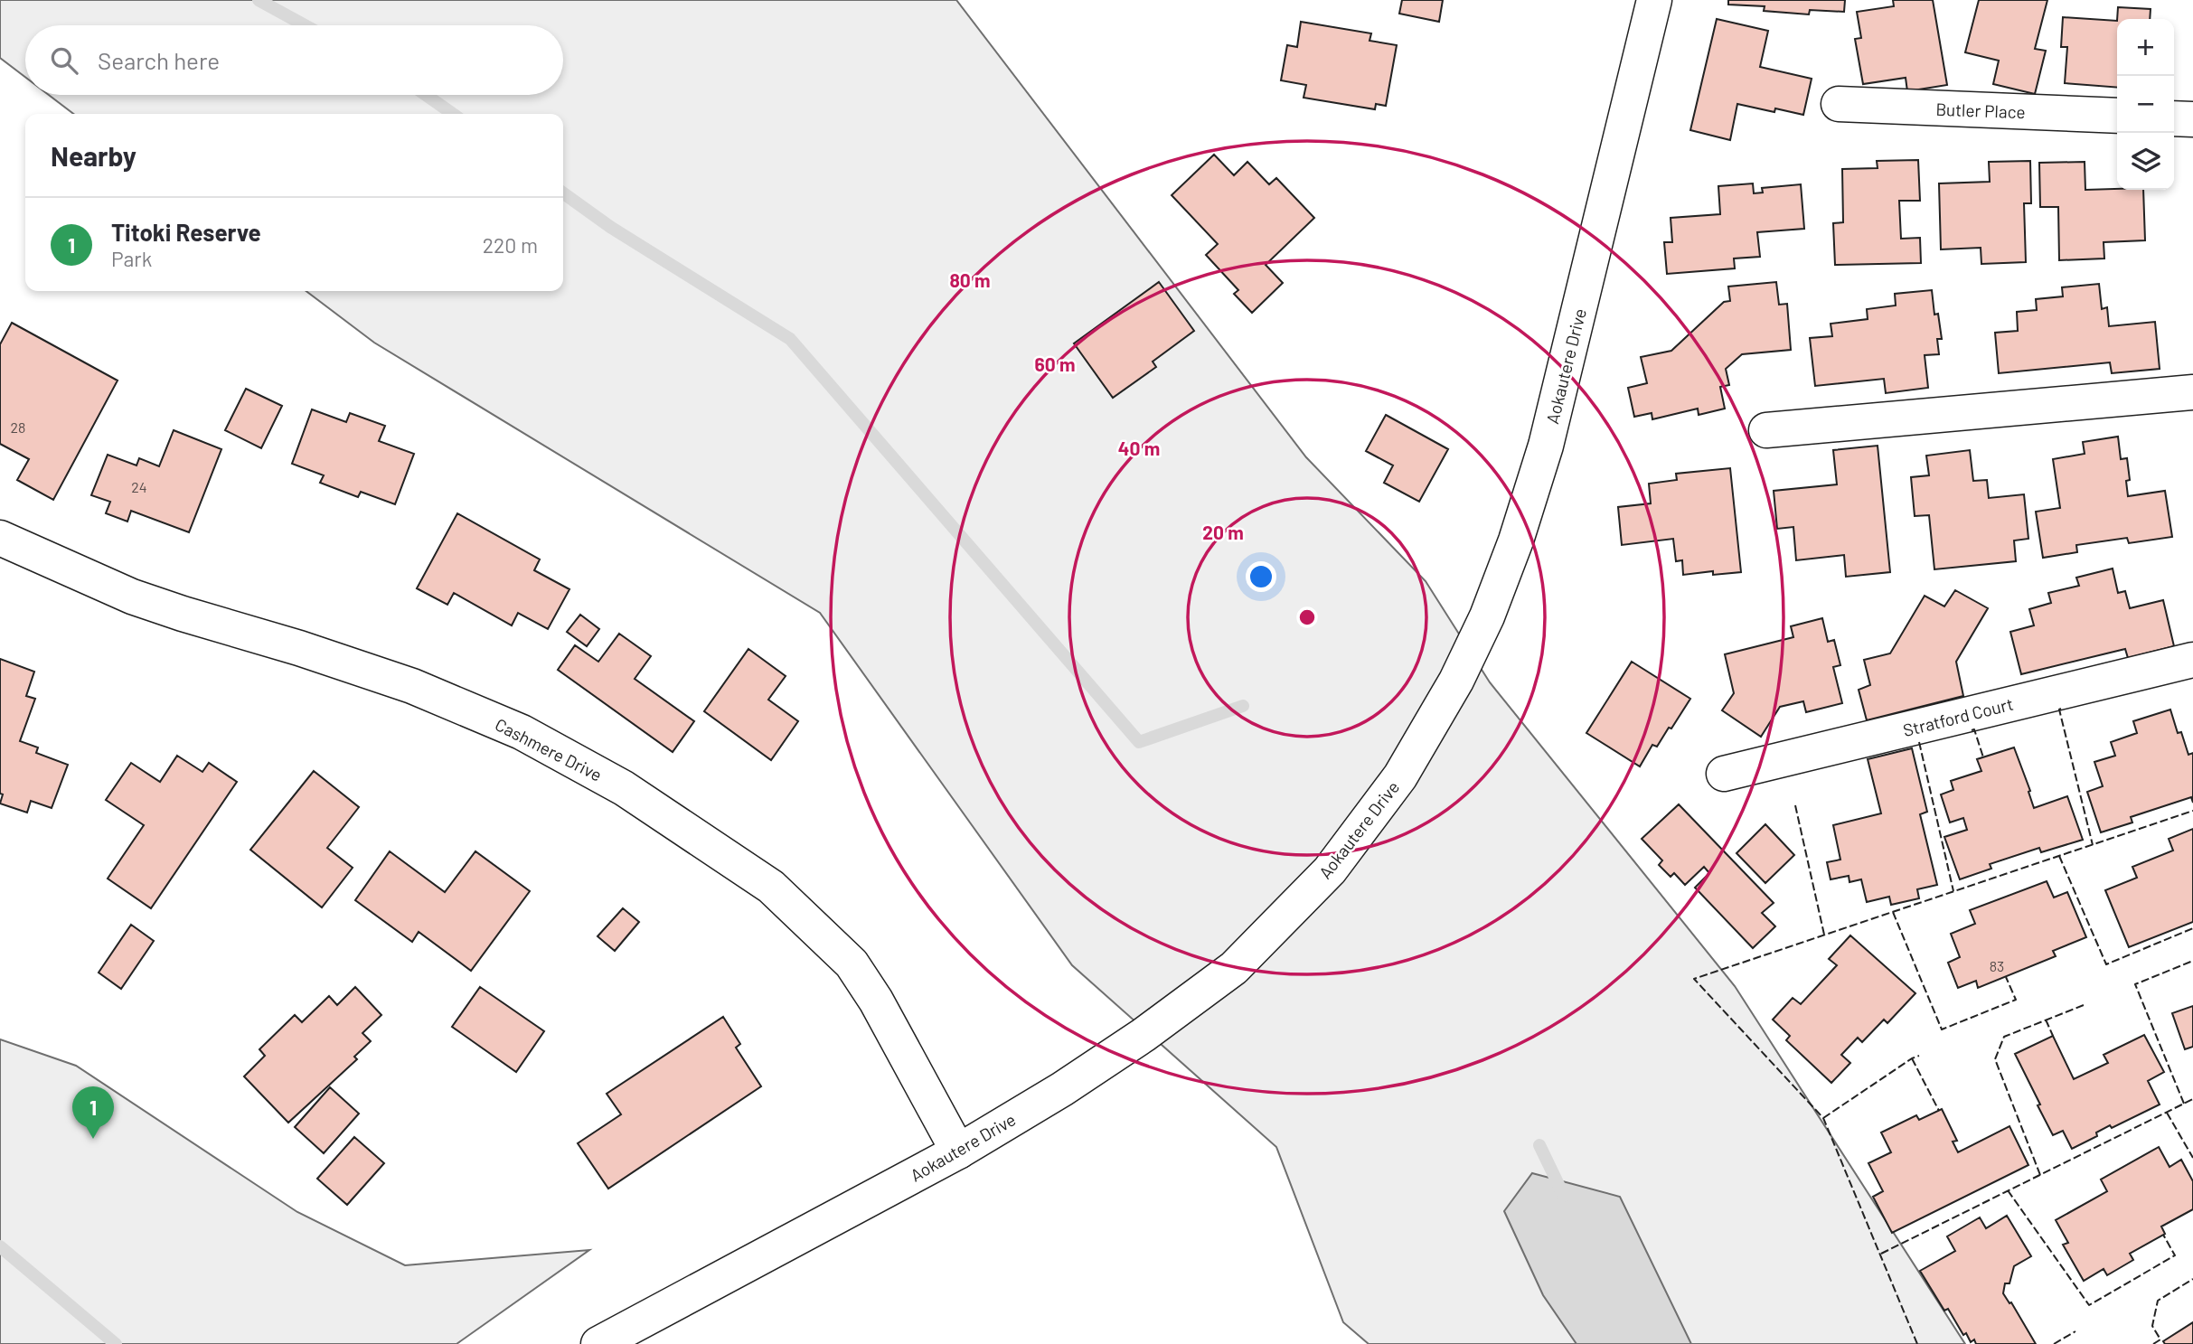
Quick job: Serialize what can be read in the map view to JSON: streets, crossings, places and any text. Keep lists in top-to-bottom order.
{
  "streets": {
    "main road": [
      "Butler Place",
      "Aokautere Drive",
      "Stratford Court",
      "Cashmere Drive"
    ]
  },
  "crossings": [
    ["Aokautere Drive", "Cashmere Drive"]
  ],
  "house_numbers": ["28", "24", "83"],
  "page": {
    "map_buttons": ["+", "−"],
    "search": "Search here",
    "heading": "Nearby",
    "list": [
      {
        "mark": "1",
        "name": "Titoki Reserve",
        "note": "Park",
        "value": "220 m"
      }
    ],
    "pins": "1"
  },
  "rings": [
    "80 m",
    "60 m",
    "40 m",
    "20 m"
  ]
}
